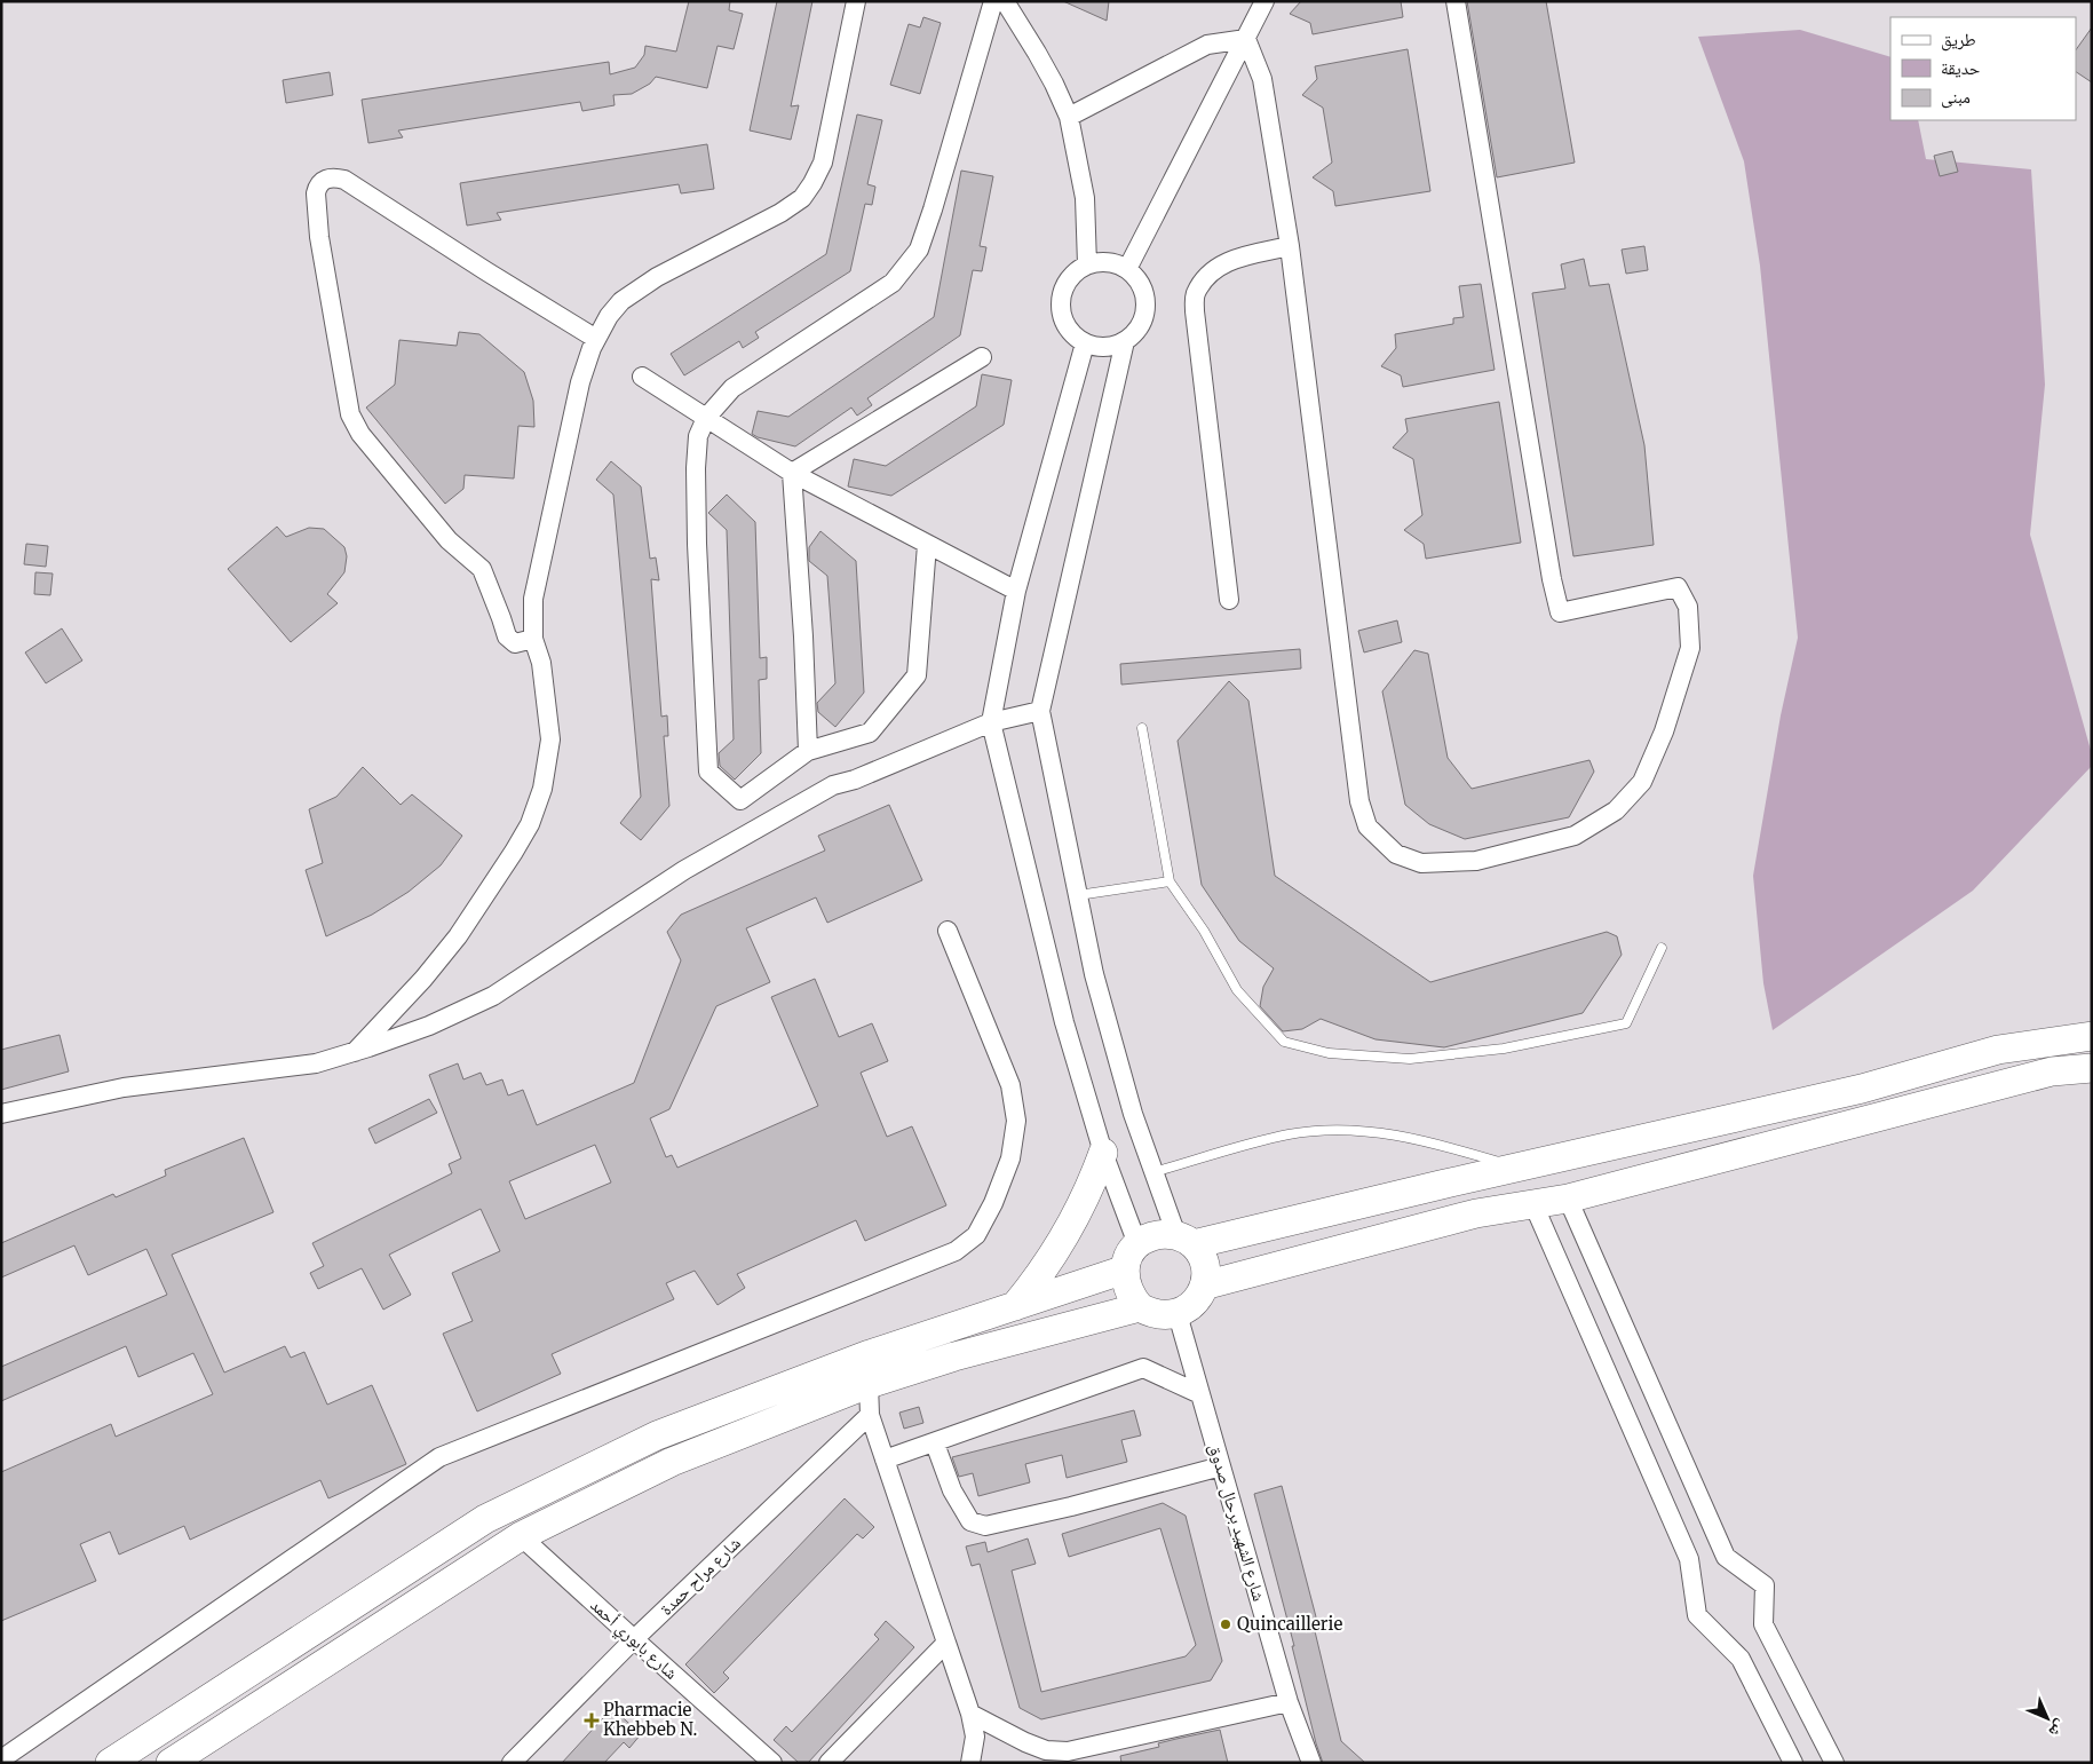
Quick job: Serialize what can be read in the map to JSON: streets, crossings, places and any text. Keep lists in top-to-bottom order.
{
  "streets": {
    "street": ["شارع الشهيد برحال صدوق", "شارع مراح حمدة", "شارع بابوري أحمد"]
  },
  "crossings": [
    ["شارع مراح حمدة", "شارع بابوري أحمد"]
  ],
  "places": {
    "other": ["Quincaillerie"],
    "health": ["Pharmacie Khebbeb N."]
  },
  "legend": ["طريق", "حديقة", "مبنى"],
  "north": "bottom right"
}
